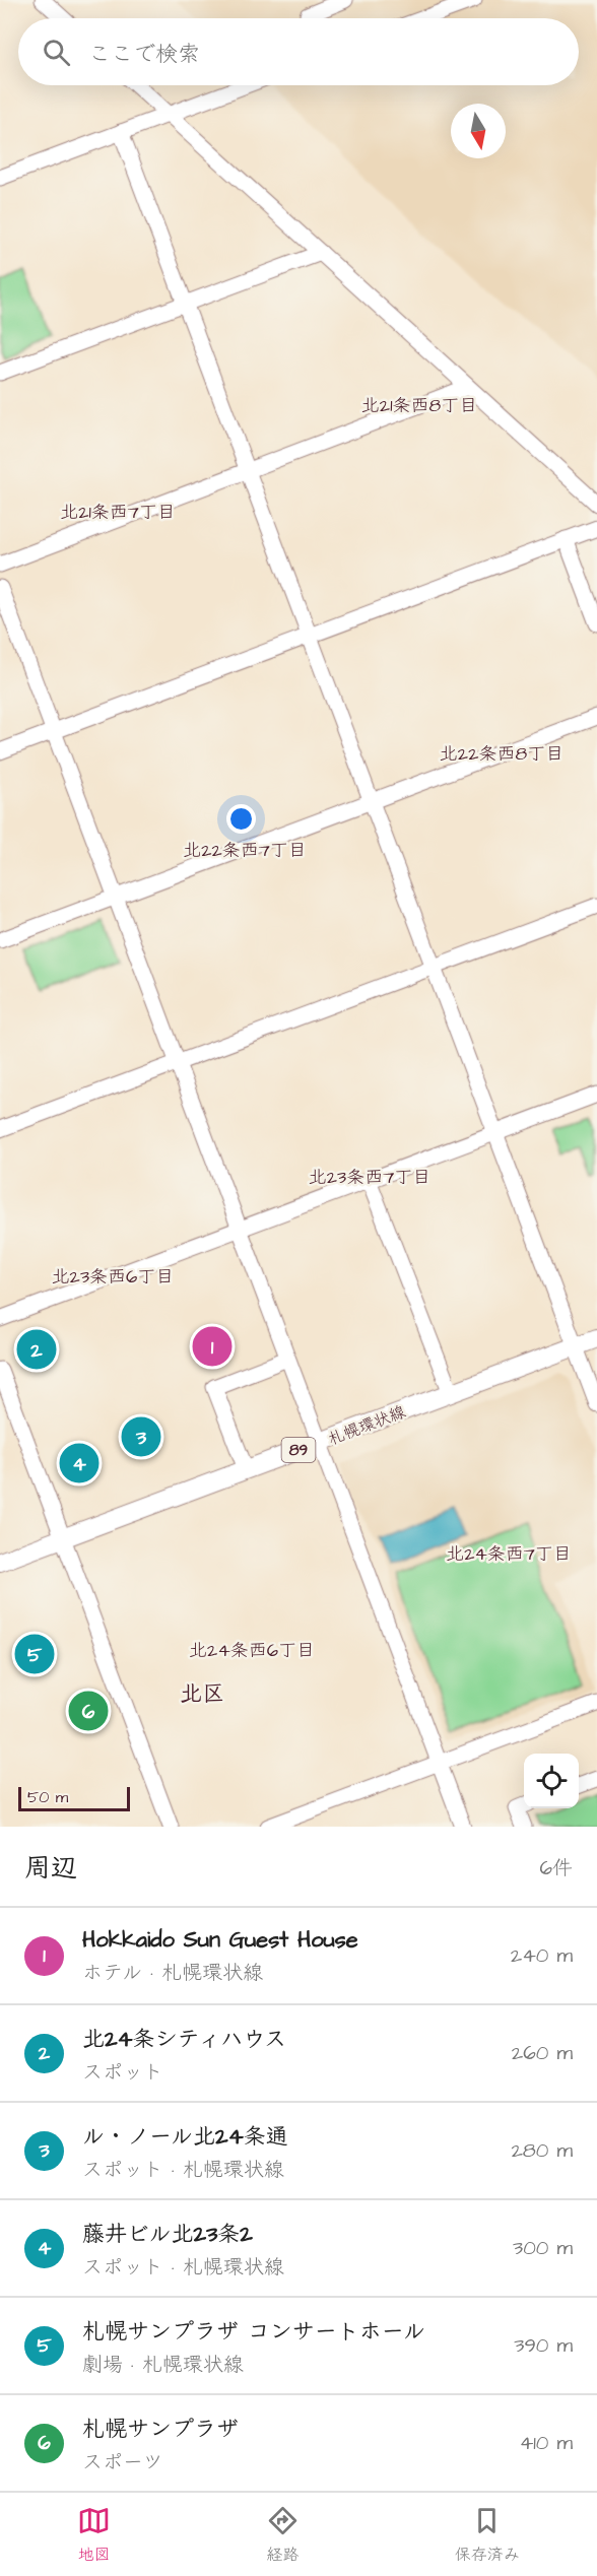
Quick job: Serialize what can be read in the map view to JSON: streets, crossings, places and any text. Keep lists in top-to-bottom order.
{
  "streets": {
    "main road": ["札幌環状線", "89"]
  },
  "districts": [
    "北21条西8丁目",
    "北21条西7丁目",
    "北22条西8丁目",
    "北22条西7丁目",
    "北23条西7丁目",
    "北23条西6丁目",
    "北24条西7丁目",
    "北24条西6丁目",
    "北区"
  ],
  "scale_bar": "50 m",
  "north": "bottom",
  "page": {
    "search": "ここで検索",
    "pins": [
      "1",
      "2",
      "3",
      "4",
      "5",
      "6"
    ],
    "scale": "50 m",
    "heading": ["周辺", "6件"],
    "list": [
      {
        "mark": "1",
        "name": "Hokkaido Sun Guest House",
        "note": "ホテル · 札幌環状線",
        "value": "240 m"
      },
      {
        "mark": "2",
        "name": "北24条シティハウス",
        "note": "スポット",
        "value": "260 m"
      },
      {
        "mark": "3",
        "name": "ル・ノール北24条通",
        "note": "スポット · 札幌環状線",
        "value": "280 m"
      },
      {
        "mark": "4",
        "name": "藤井ビル北23条2",
        "note": "スポット · 札幌環状線",
        "value": "300 m"
      },
      {
        "mark": "5",
        "name": "札幌サンプラザ コンサートホール",
        "note": "劇場 · 札幌環状線",
        "value": "390 m"
      },
      {
        "mark": "6",
        "name": "札幌サンプラザ",
        "note": "スポーツ",
        "value": "410 m"
      }
    ],
    "nav": ["地図", "経路", "保存済み"]
  }
}
